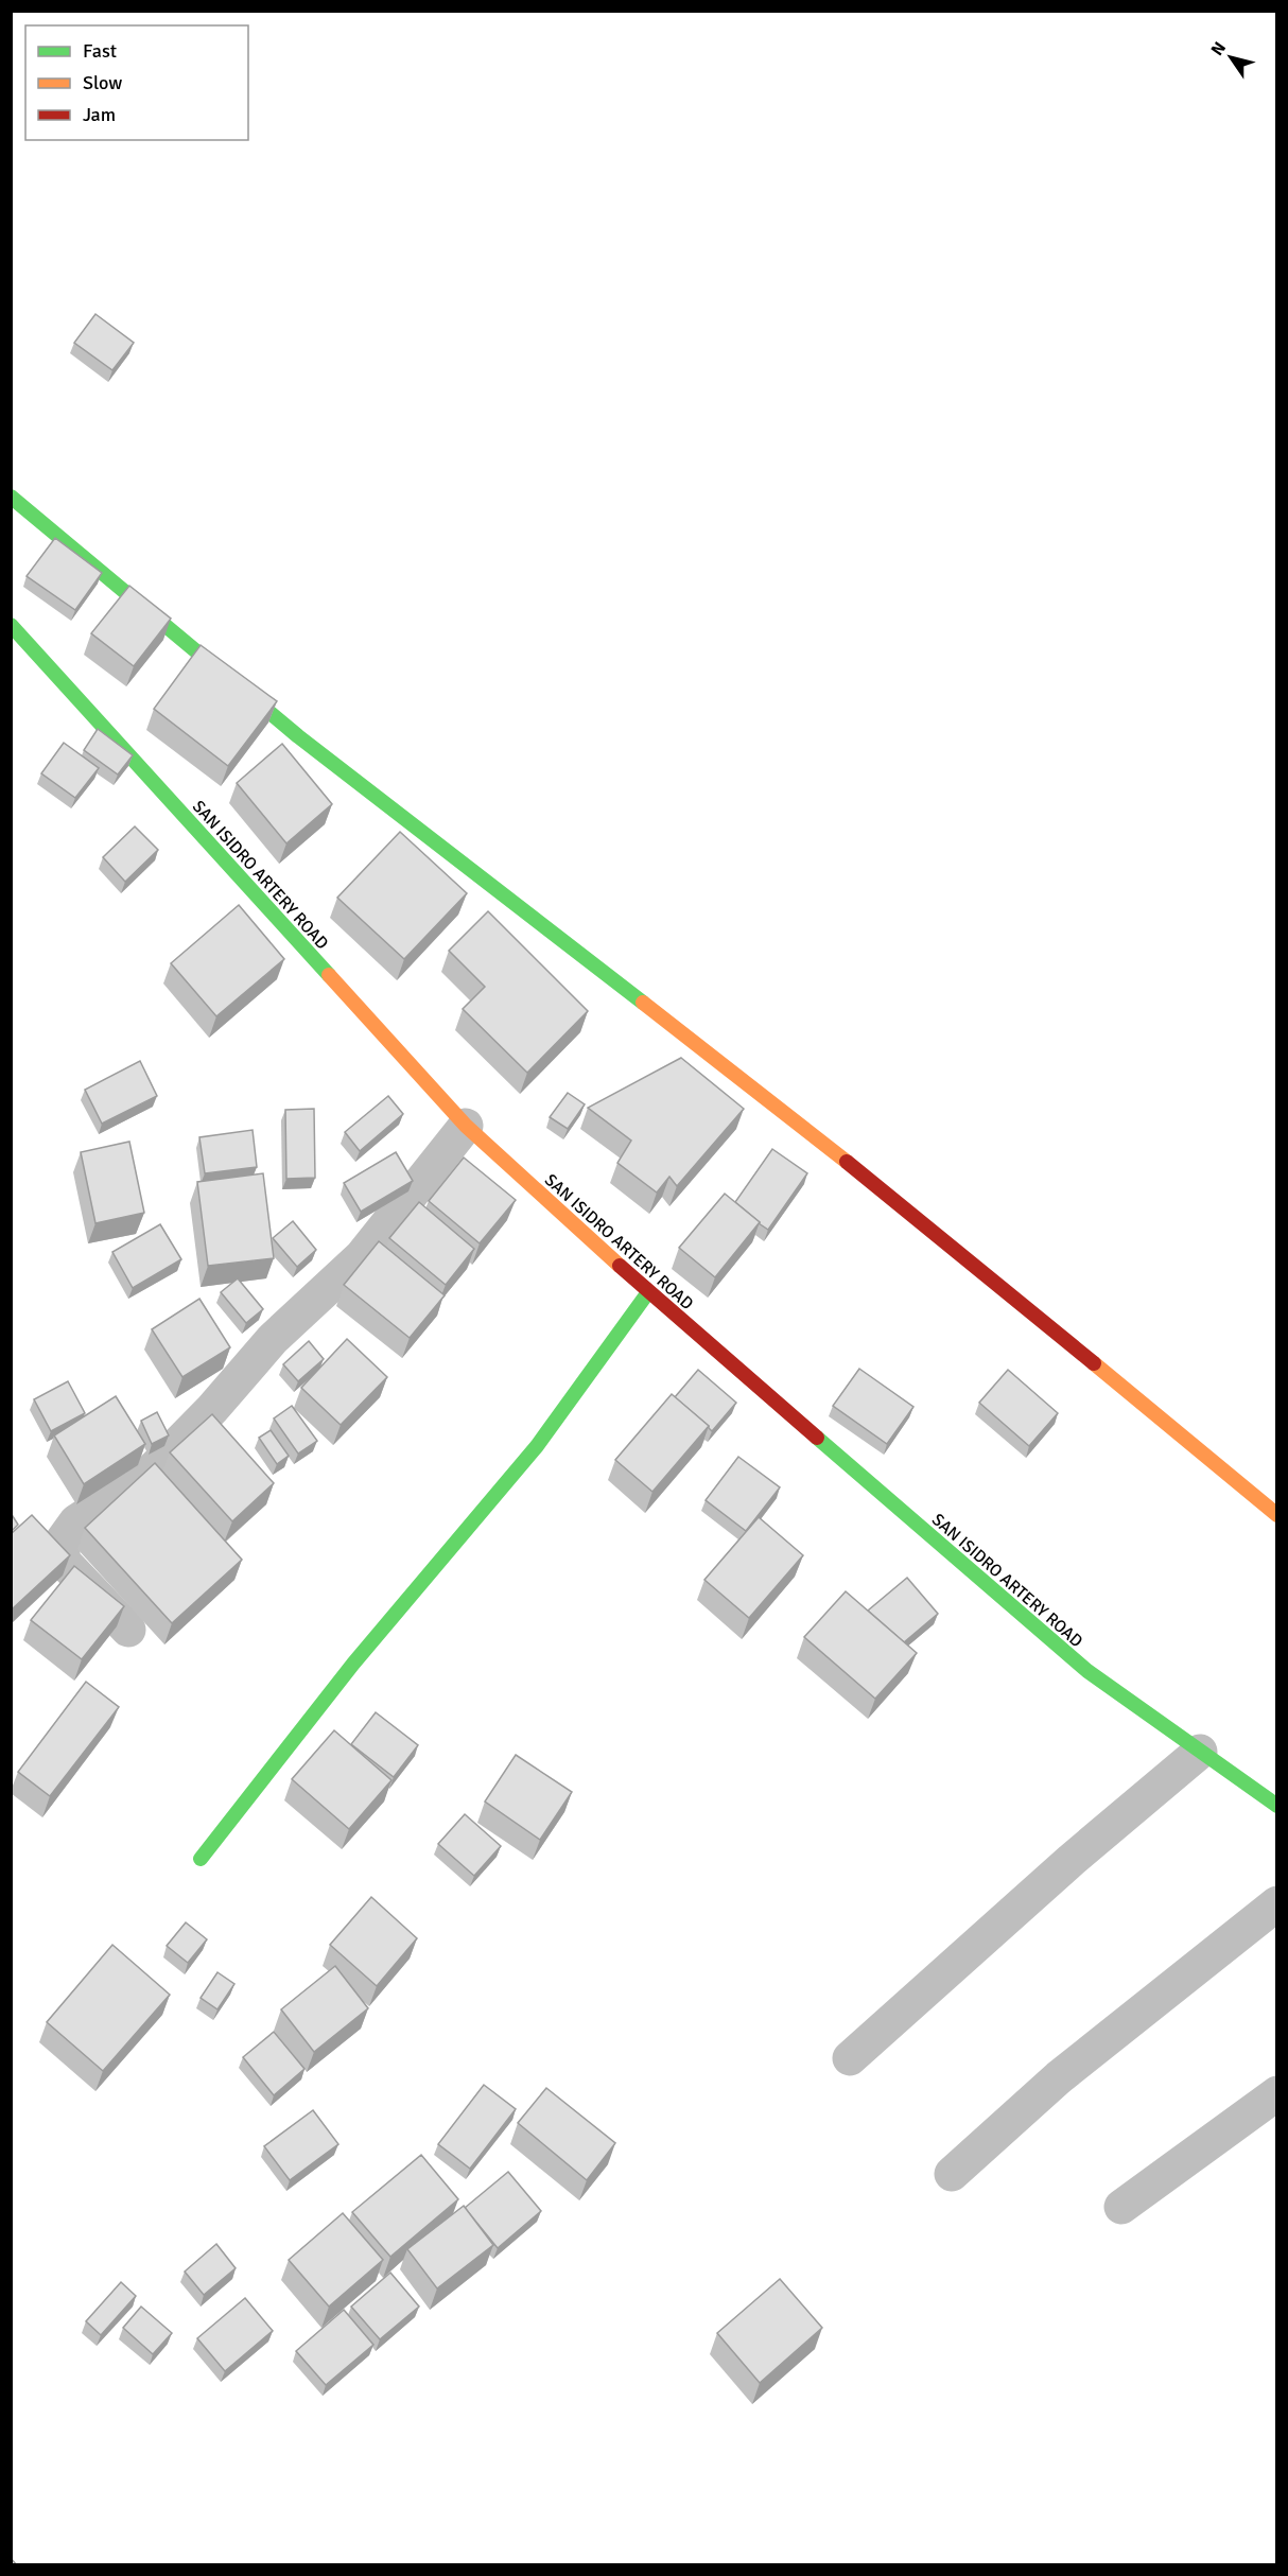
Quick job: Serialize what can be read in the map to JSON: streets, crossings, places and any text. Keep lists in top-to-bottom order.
{
  "streets": {
    "street": ["SAN ISIDRO ARTERY ROAD"]
  },
  "legend": ["Fast", "Slow", "Jam"],
  "north": "top left"
}
